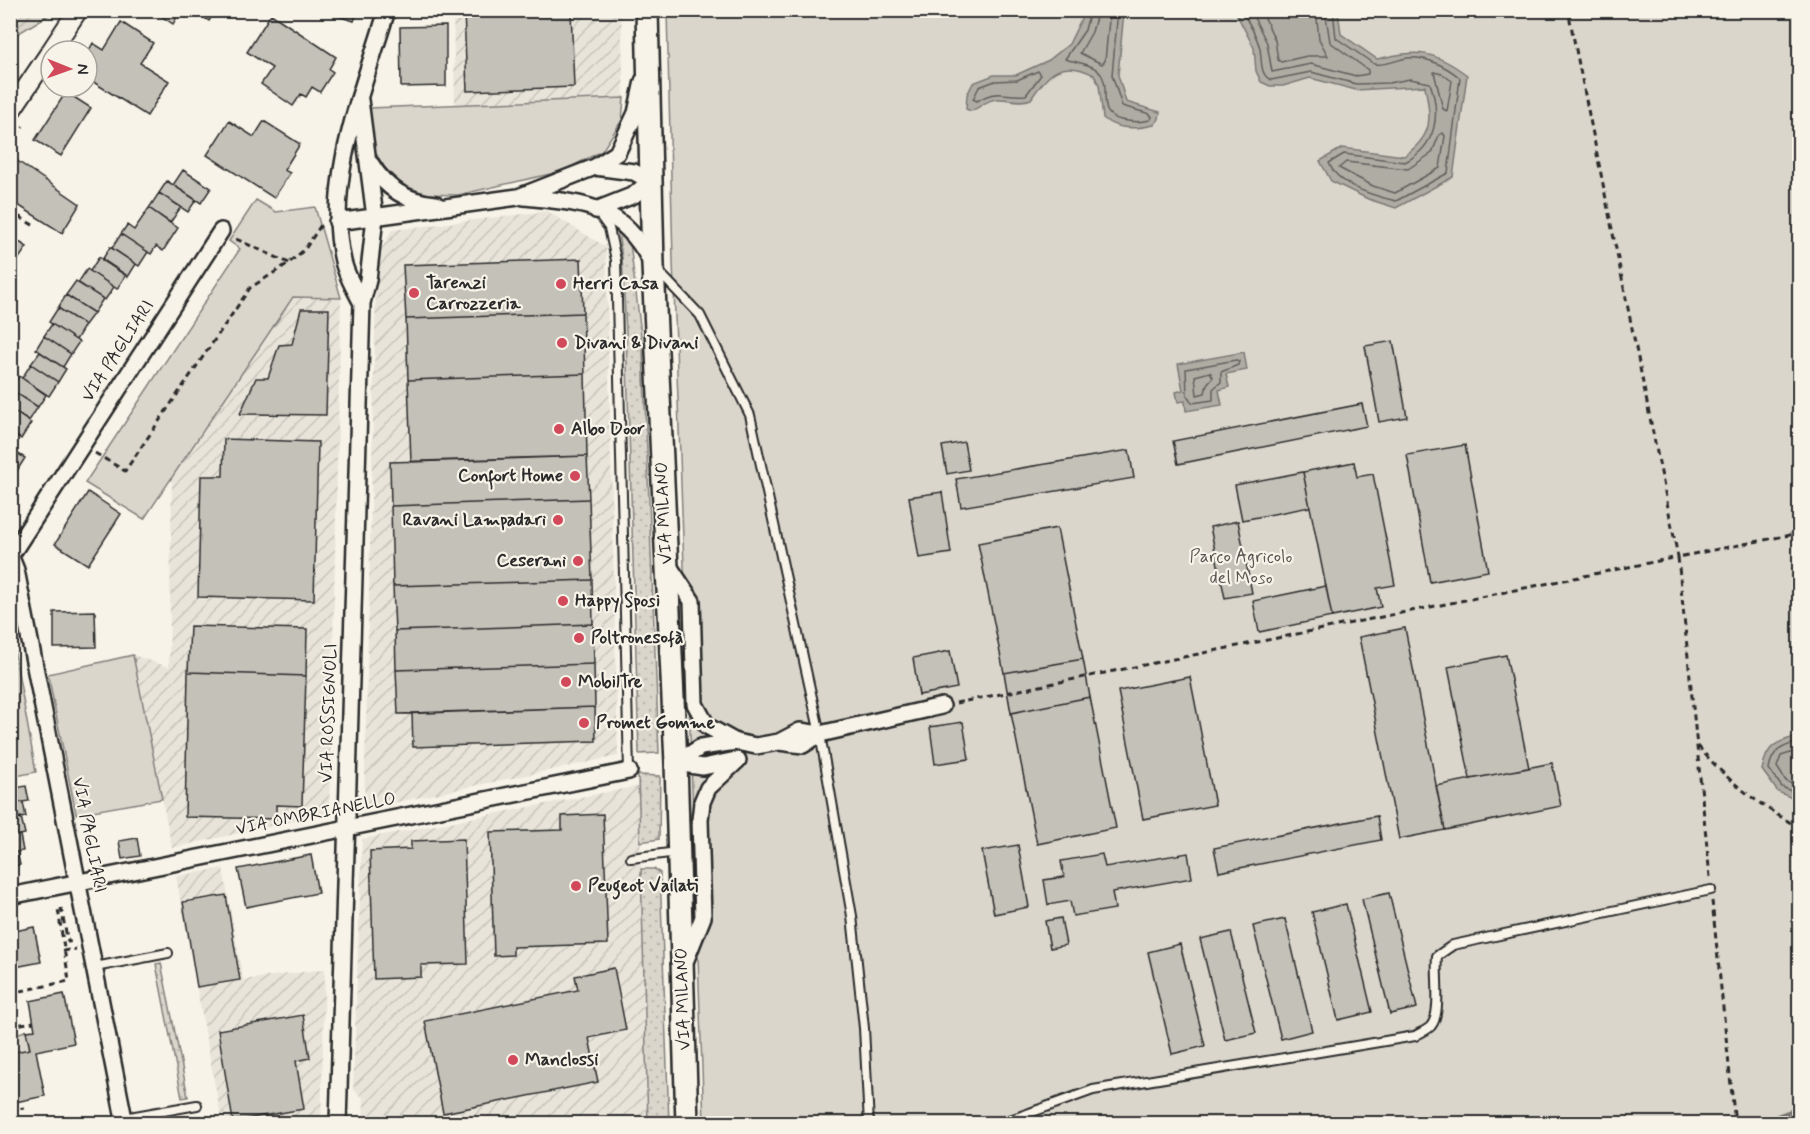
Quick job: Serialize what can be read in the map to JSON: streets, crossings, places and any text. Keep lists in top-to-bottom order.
{
  "streets": {
    "main road": ["VIA MILANO"],
    "street": ["VIA PAGLIARI", "VIA ROSSIGNOLI", "VIA OMBRIANELLO"]
  },
  "crossings": [
    ["VIA PAGLIARI", "VIA OMBRIANELLO"],
    ["VIA MILANO", "VIA ROSSIGNOLI"],
    ["VIA ROSSIGNOLI", "VIA OMBRIANELLO"]
  ],
  "parks": ["Parco Agricolo del Moso"],
  "places": [
    "Herri Casa",
    "Tarenzi Carrozzeria",
    "Divani & Divani",
    "Albo Door",
    "Confort Home",
    "Ravani Lampadari",
    "Ceserani",
    "Happy Sposi",
    "Poltronesofà",
    "MobilTre",
    "Promet Gomme",
    "Peugeot Vailati",
    "Manclossi"
  ],
  "north": "right"
}
